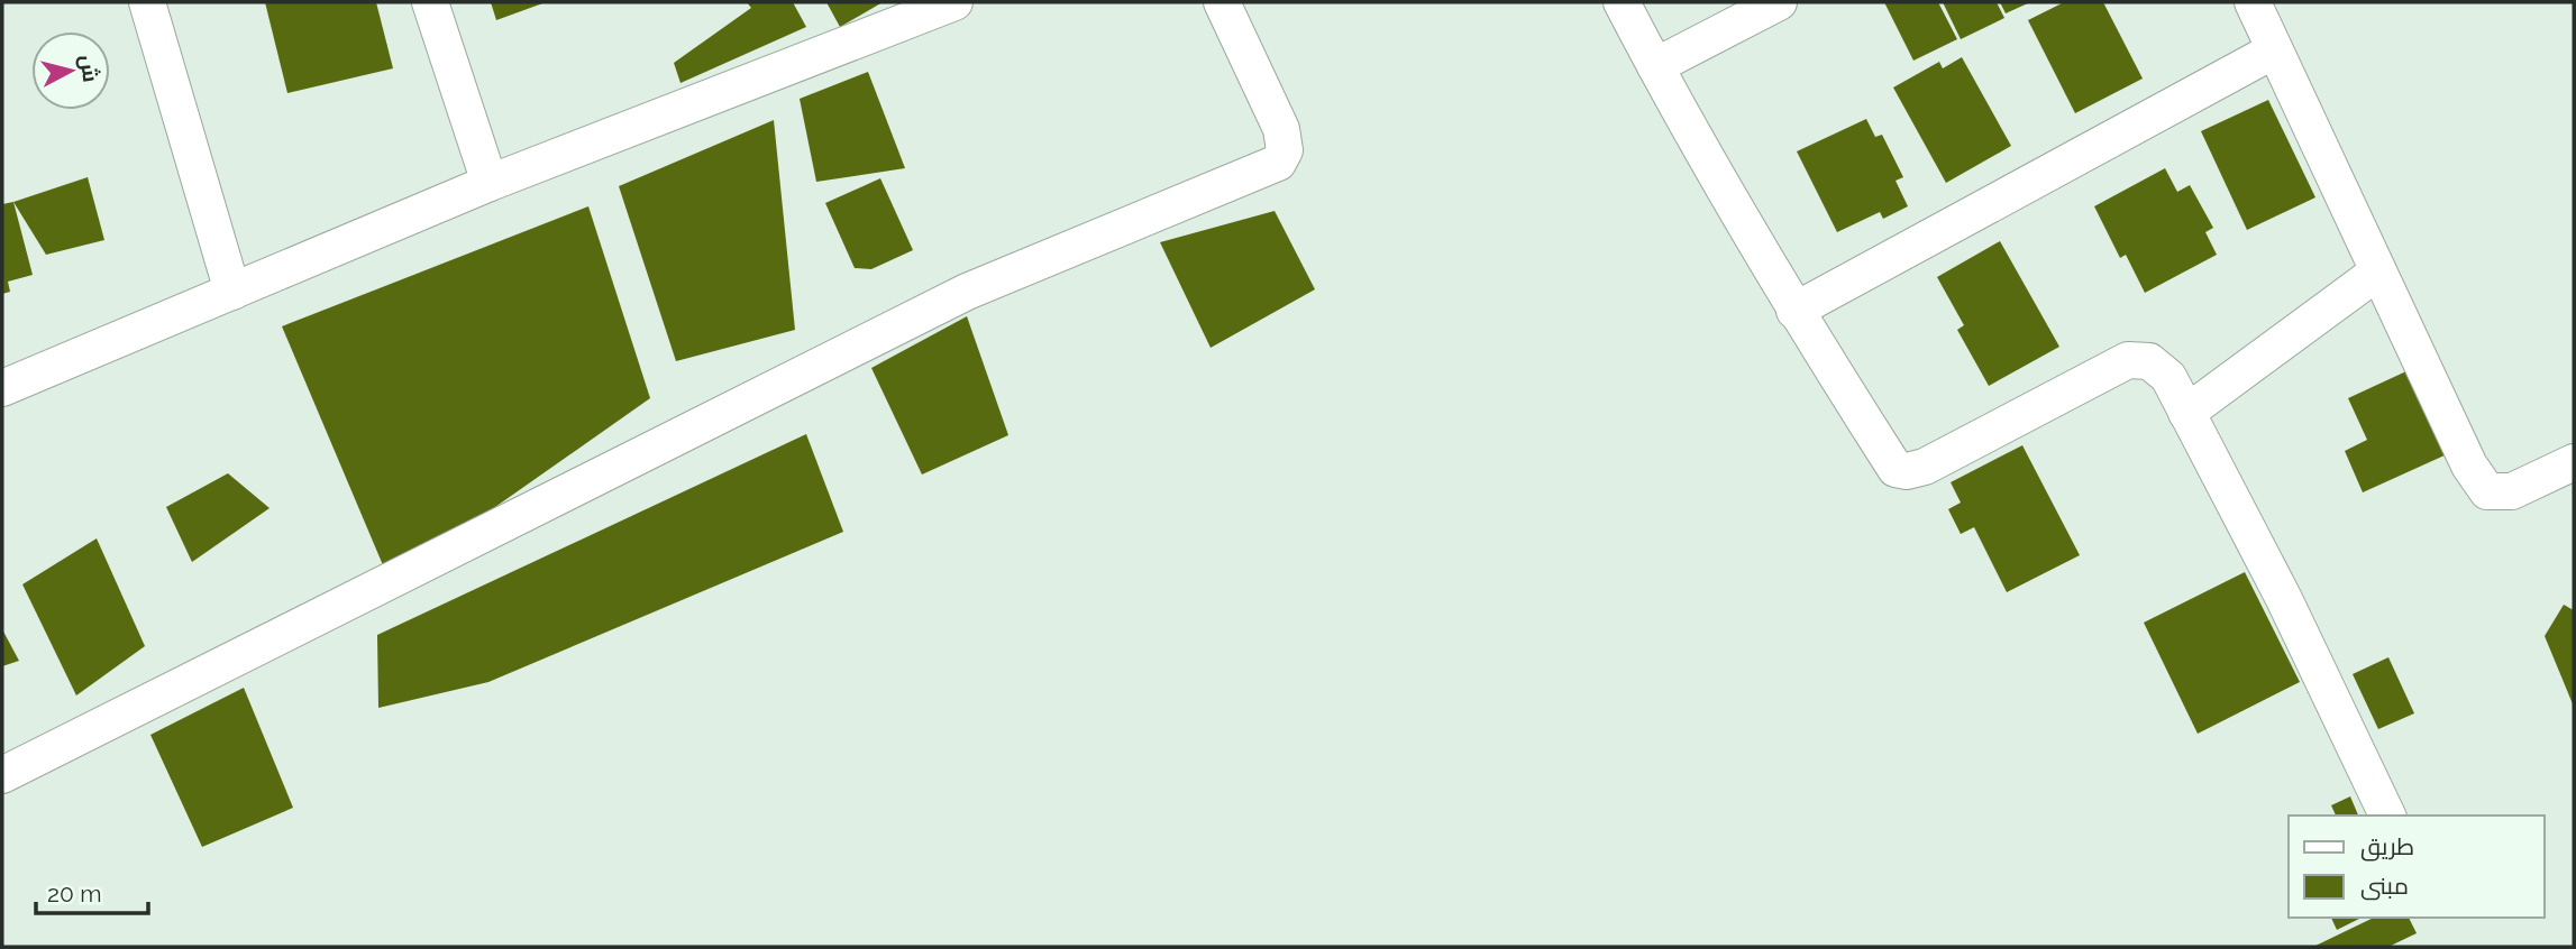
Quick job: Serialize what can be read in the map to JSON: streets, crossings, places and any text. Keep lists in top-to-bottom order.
{
  "legend": ["طريق", "مبنى"],
  "scale_bar": "20 m",
  "north": "right"
}
